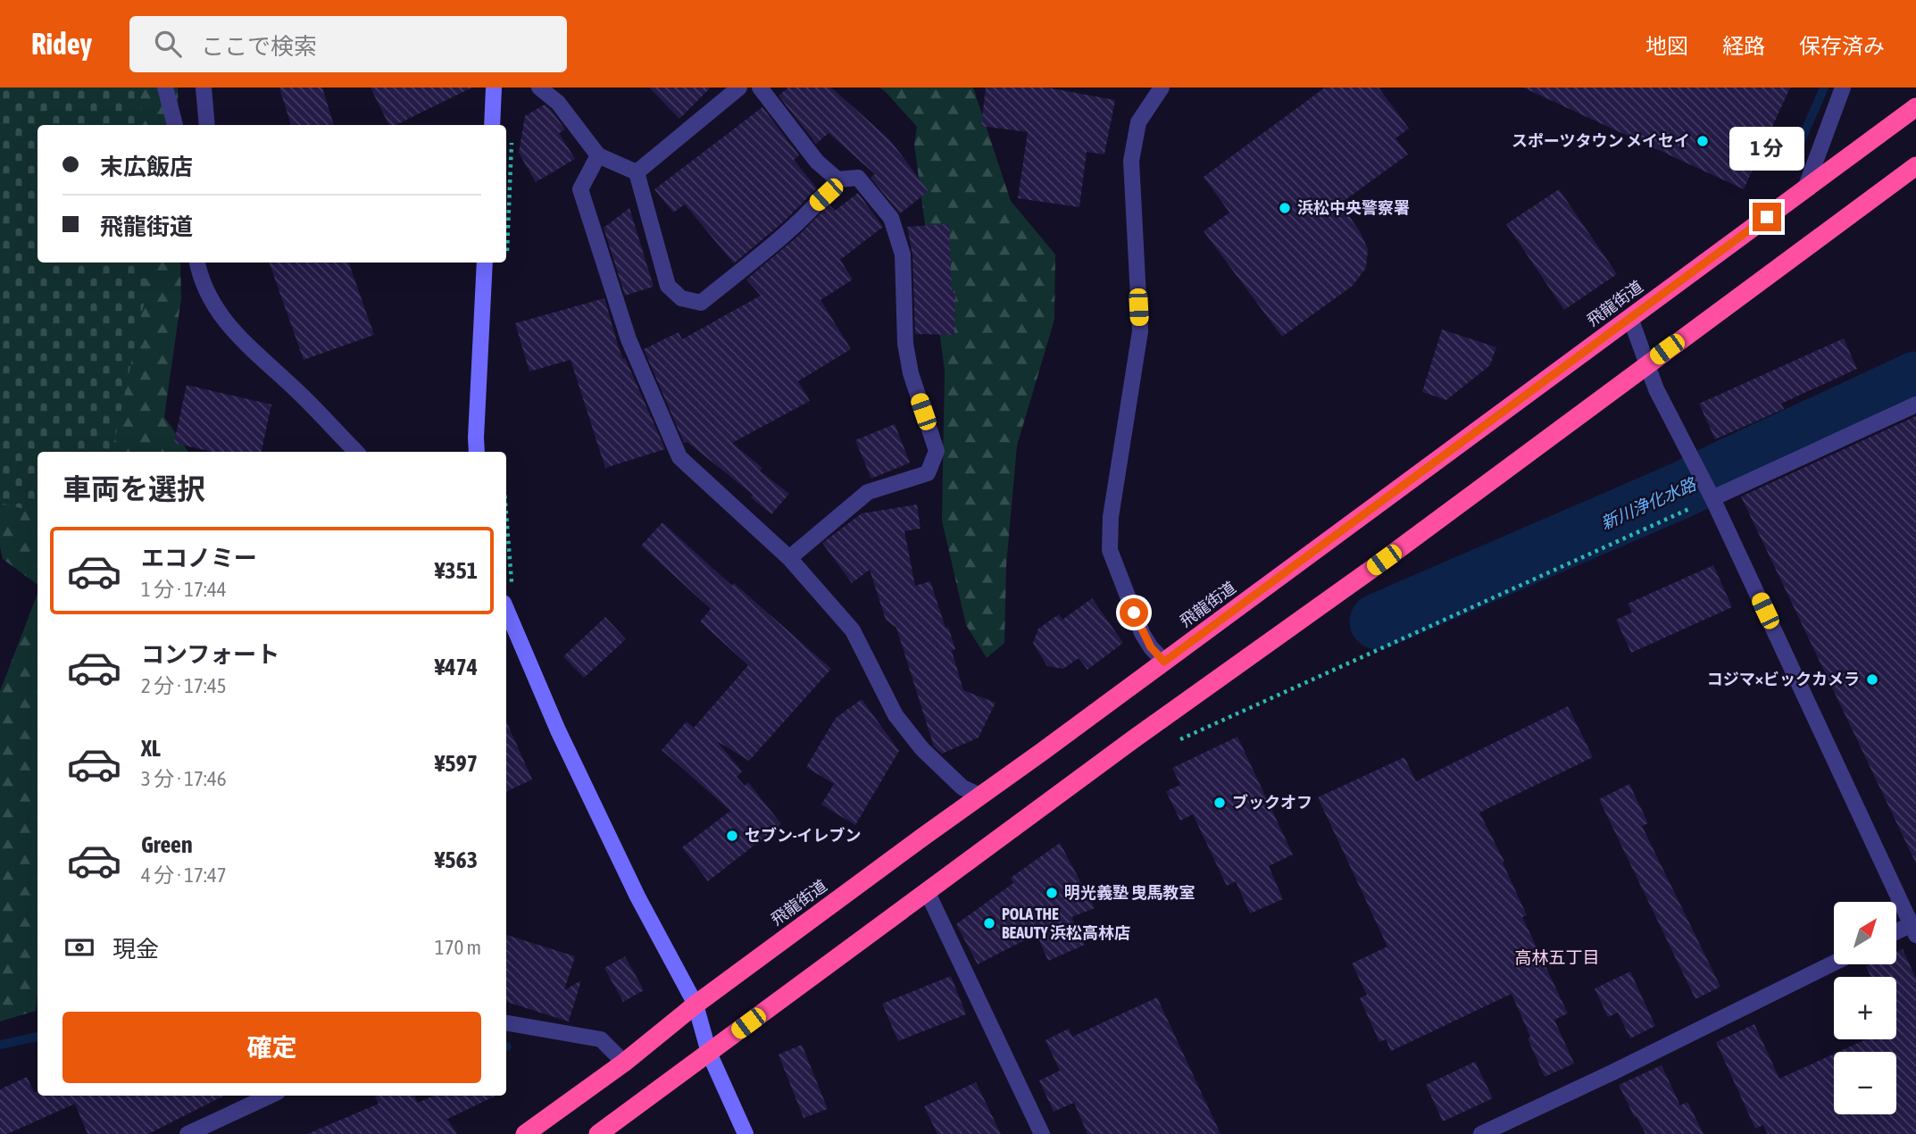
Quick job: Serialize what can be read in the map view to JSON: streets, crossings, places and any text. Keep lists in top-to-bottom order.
{
  "streets": {
    "highway": ["飛龍街道"]
  },
  "districts": ["高林五丁目"],
  "water": ["新川浄化水路"],
  "places": [
    "スポーツタウン メイセイ",
    "浜松中央警察署",
    "コジマ×ビックカメラ",
    "ブックオフ",
    "セブン-イレブン",
    "明光義塾 曳馬教室",
    "POLA THE BEAUTY 浜松高林店"
  ],
  "north": "top right",
  "page": {
    "header": "Ridey",
    "search": "ここで検索",
    "nav": ["地図", "経路", "保存済み"],
    "banner": ["末広飯店", "飛龍街道"],
    "bubble": "1 分",
    "heading": "車両を選択",
    "list": [
      {
        "name": "エコノミー",
        "note": "1 分 · 17:44",
        "value": "¥351"
      },
      {
        "name": "コンフォート",
        "note": "2 分 · 17:45",
        "value": "¥474"
      },
      {
        "name": "XL",
        "note": "3 分 · 17:46",
        "value": "¥597"
      },
      {
        "name": "Green",
        "note": "4 分 · 17:47",
        "value": "¥563"
      }
    ],
    "map_buttons": ["+", "−"],
    "pay": ["現金", "170 m"],
    "buttons": "確定"
  }
}
